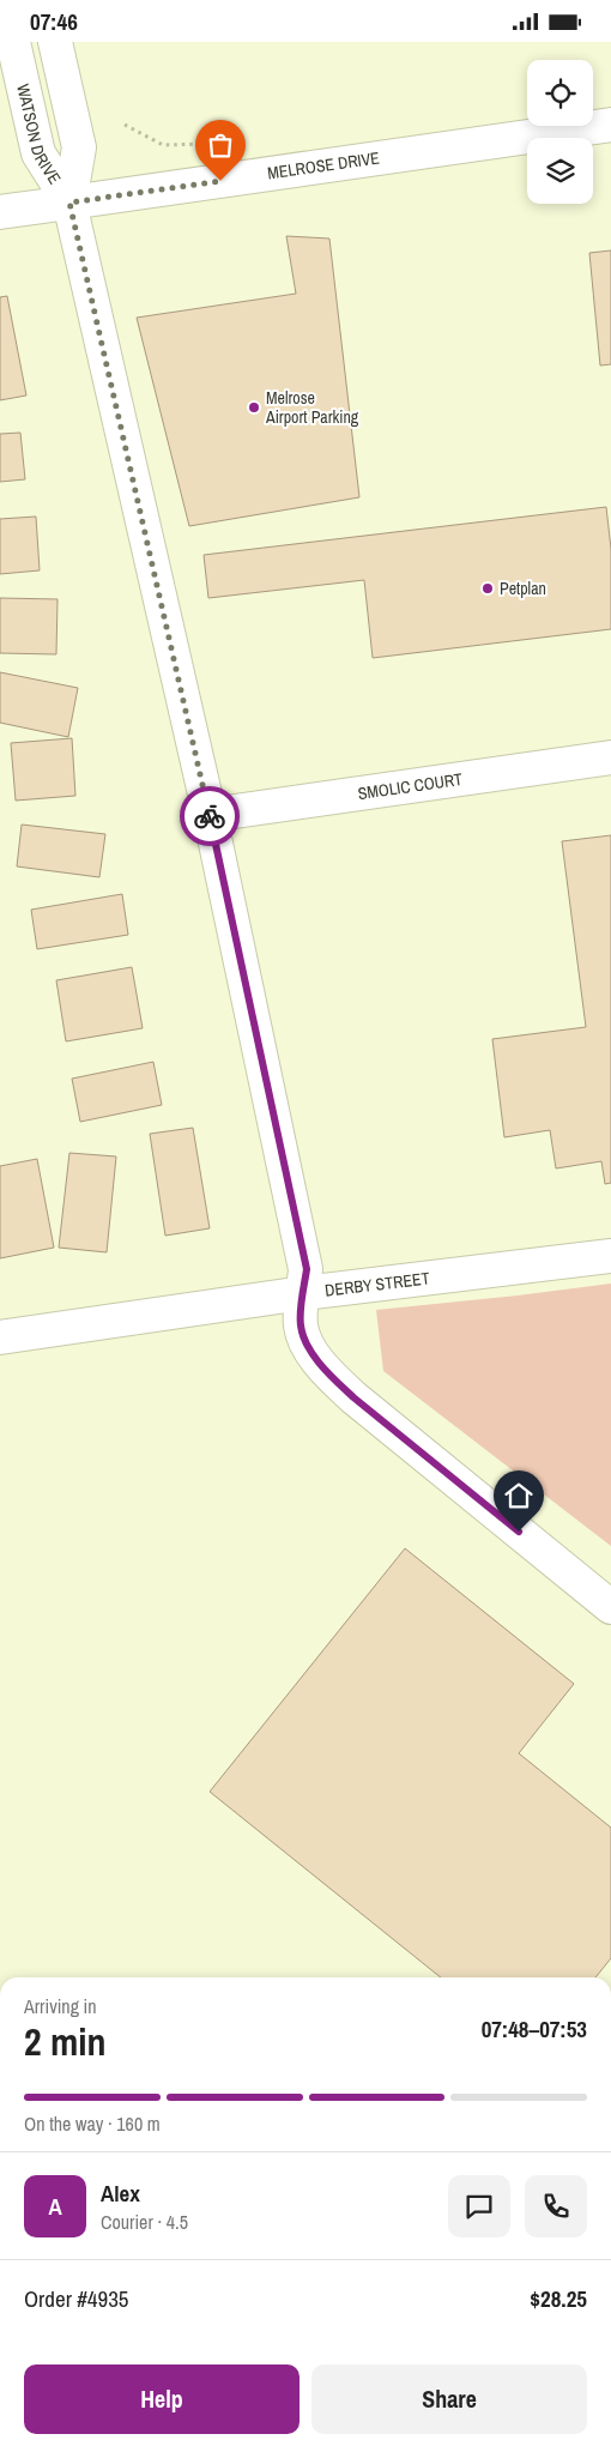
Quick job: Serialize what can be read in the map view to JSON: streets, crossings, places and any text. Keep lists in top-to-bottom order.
{
  "streets": {
    "street": [
      "WATSON DRIVE",
      "MELROSE DRIVE",
      "SMOLIC COURT",
      "DERBY STREET"
    ]
  },
  "crossings": [
    ["WATSON DRIVE", "MELROSE DRIVE"]
  ],
  "places": ["Melrose Airport Parking", "Petplan"],
  "page": {
    "status": "07:46",
    "heading": ["2 min", "Arriving in", "07:48–07:53"],
    "panel": [
      "Alex",
      "Courier · 4.5",
      "Order #4935",
      "$28.25"
    ],
    "bar": "On the way · 160 m",
    "round": "A",
    "buttons": ["Help", "Share"]
  }
}
